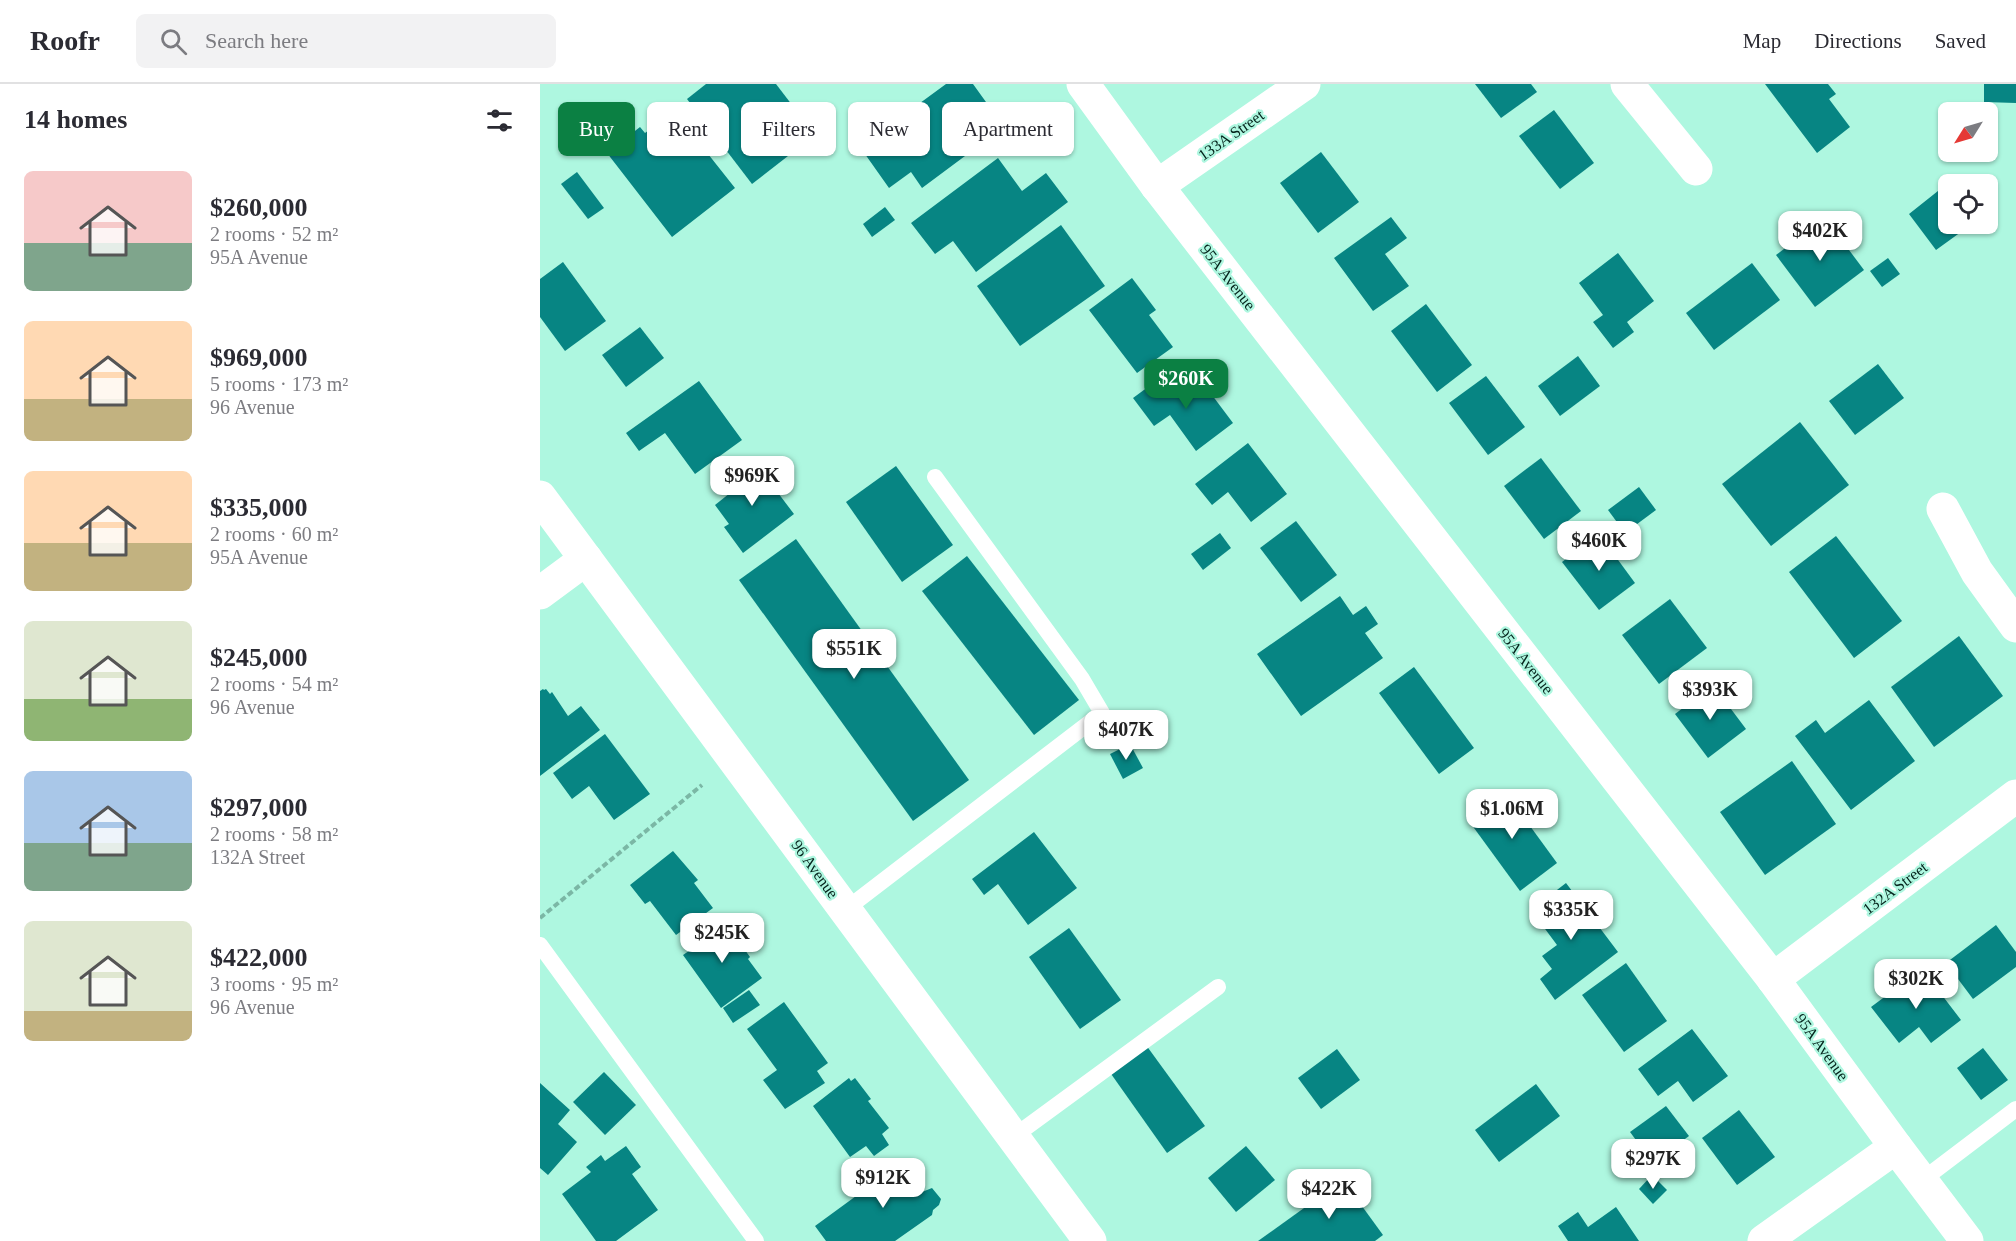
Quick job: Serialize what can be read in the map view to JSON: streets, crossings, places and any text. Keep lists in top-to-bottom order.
{
  "streets": {
    "street": [
      "133A Street",
      "95A Avenue",
      "96 Avenue",
      "132A Street"
    ]
  },
  "crossings": [
    ["133A Street", "95A Avenue"],
    ["95A Avenue", "132A Street"]
  ],
  "north": "bottom left",
  "page": {
    "header": "Roofr",
    "search": "Search here",
    "nav": ["Map", "Directions", "Saved"],
    "heading": "14 homes",
    "chip": [
      "Buy",
      "Rent",
      "Filters",
      "New",
      "Apartment"
    ],
    "list": [
      {
        "name": "$260,000",
        "note": "2 rooms · 52 m² · 95A Avenue"
      },
      {
        "name": "$969,000",
        "note": "5 rooms · 173 m² · 96 Avenue"
      },
      {
        "name": "$335,000",
        "note": "2 rooms · 60 m² · 95A Avenue"
      },
      {
        "name": "$245,000",
        "note": "2 rooms · 54 m² · 96 Avenue"
      },
      {
        "name": "$297,000",
        "note": "2 rooms · 58 m² · 132A Street"
      },
      {
        "name": "$422,000",
        "note": "3 rooms · 95 m² · 96 Avenue"
      }
    ],
    "price": [
      "$402K",
      "$260K",
      "$969K",
      "$460K",
      "$551K",
      "$393K",
      "$407K",
      "$1.06M",
      "$335K",
      "$245K",
      "$302K",
      "$297K",
      "$912K",
      "$422K"
    ]
  }
}
